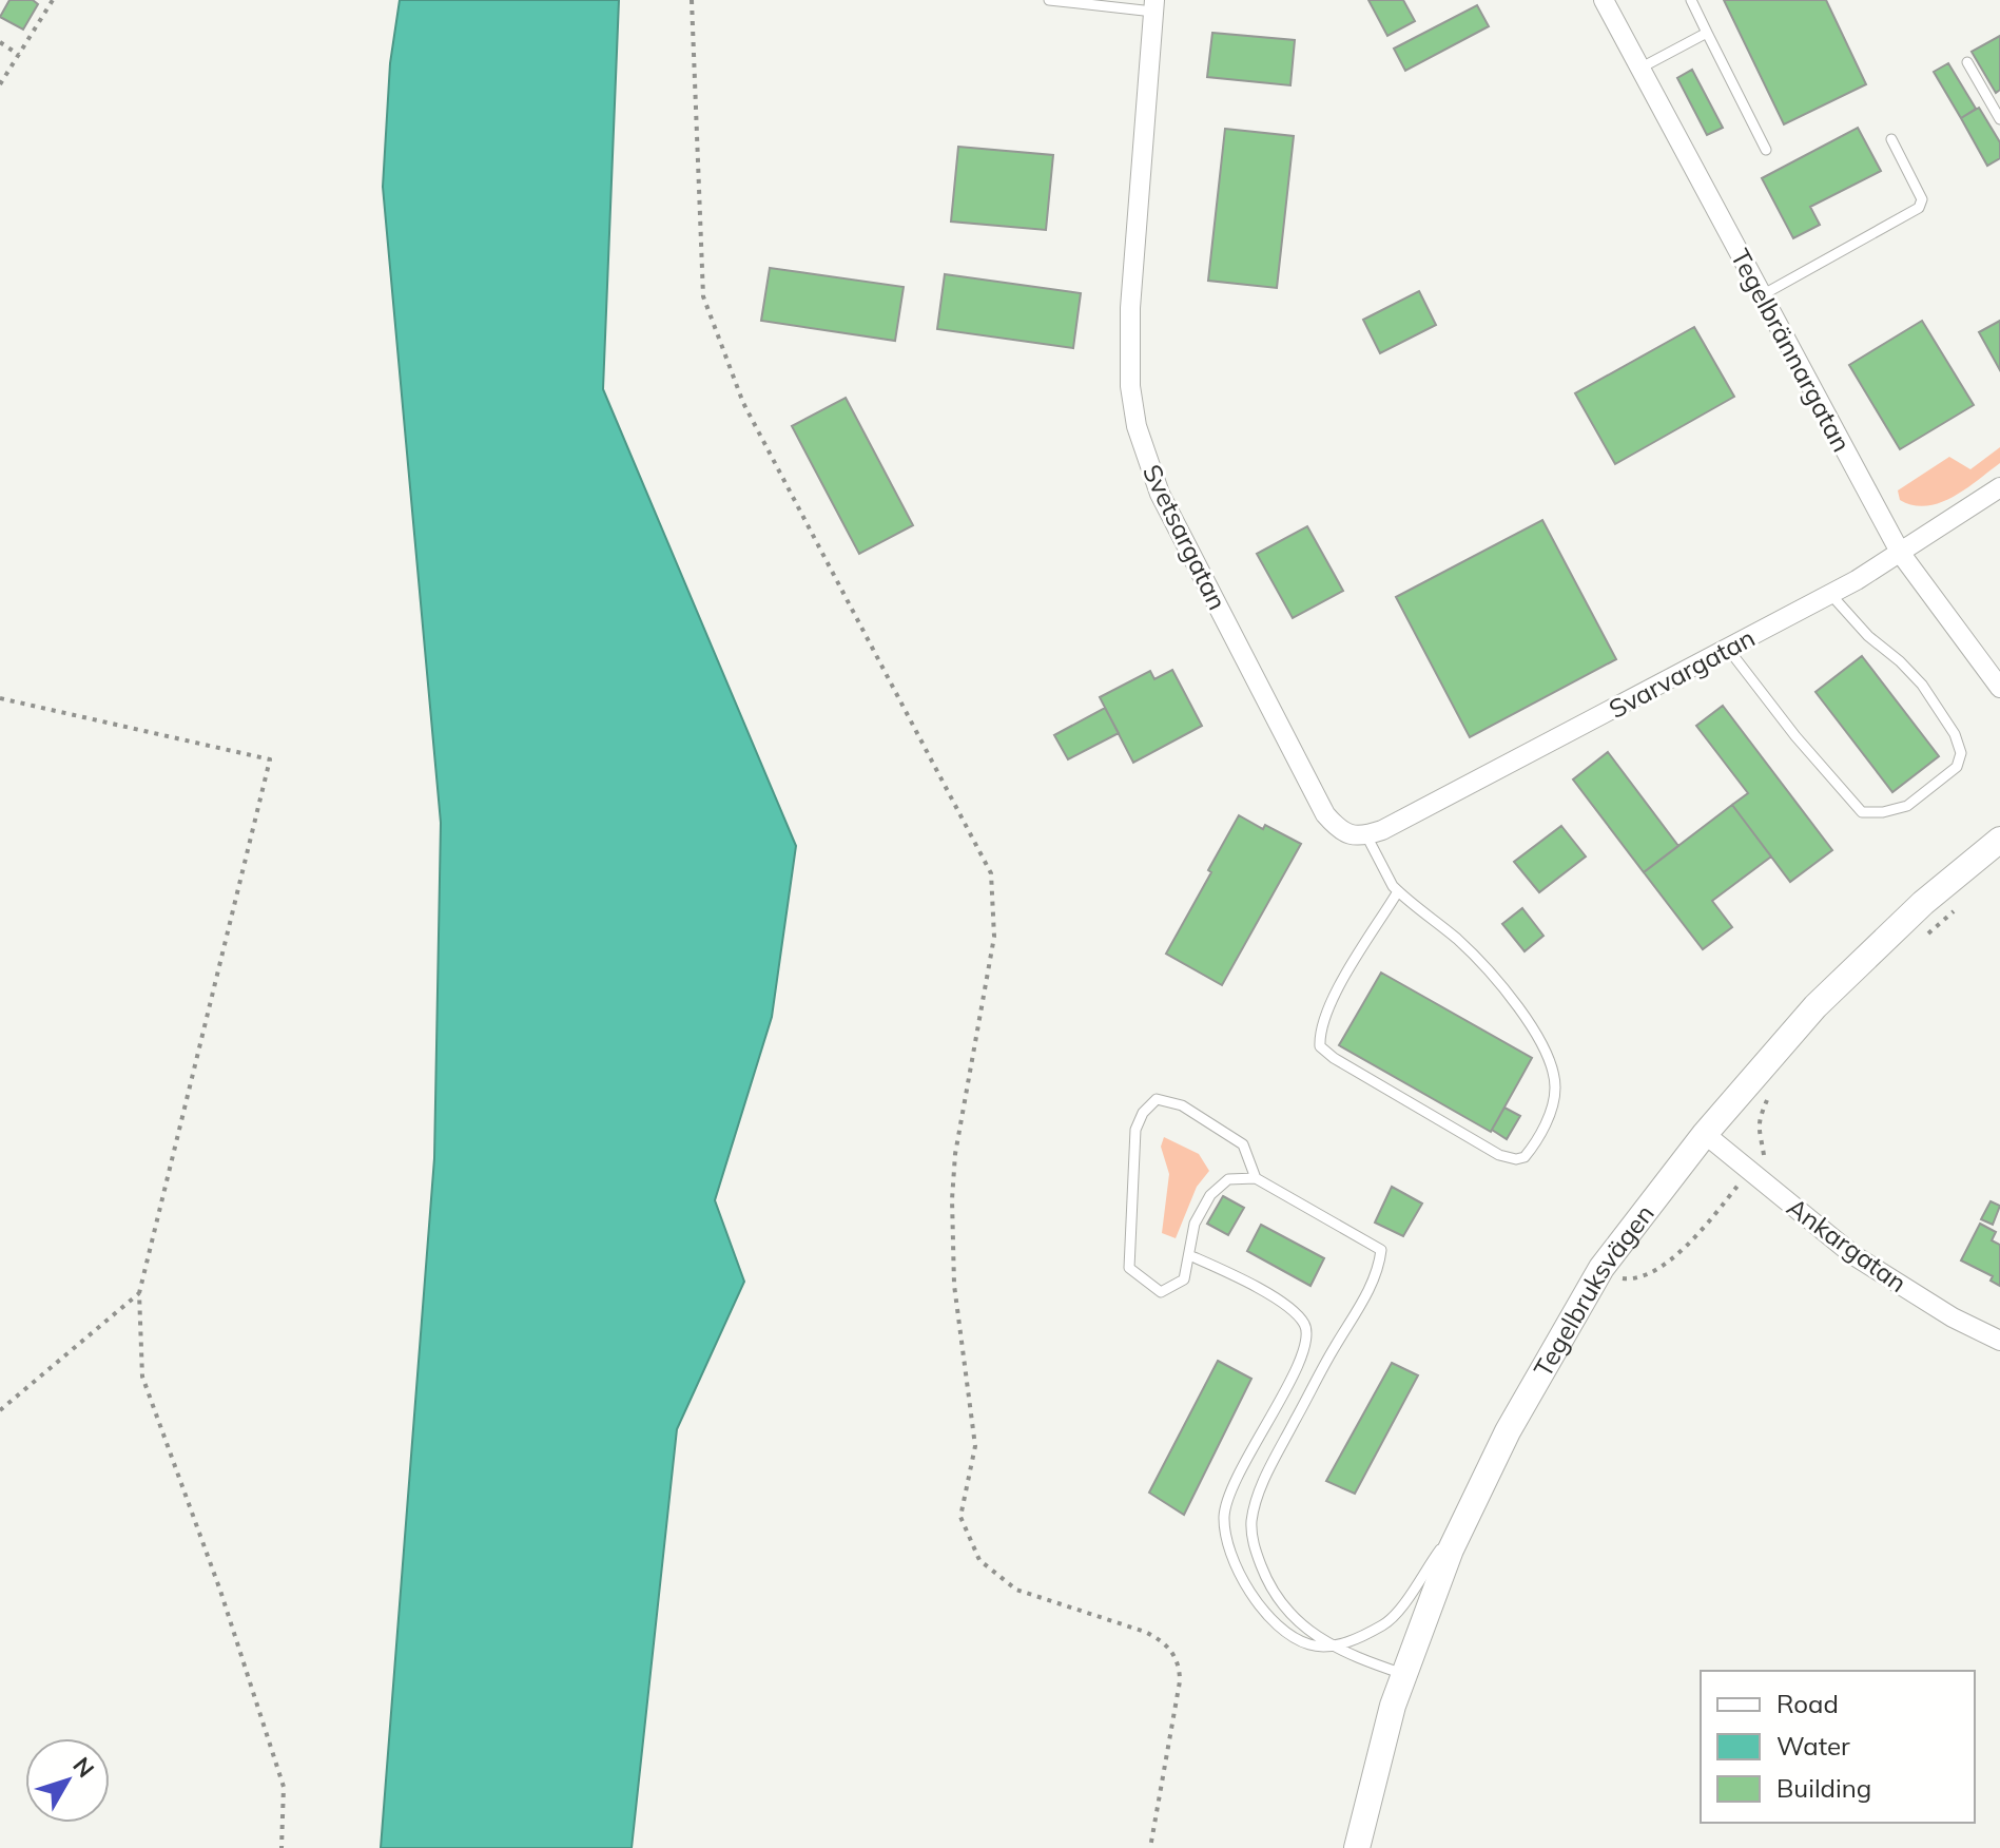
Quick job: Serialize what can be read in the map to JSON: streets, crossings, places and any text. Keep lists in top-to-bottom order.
{
  "streets": {
    "street": [
      "Tegelbrännargatan",
      "Svetsargatan",
      "Svarvargatan",
      "Ankargatan",
      "Tegelbruksvägen"
    ]
  },
  "crossings": [
    ["Tegelbrännargatan", "Svarvargatan"],
    ["Svetsargatan", "Svarvargatan"],
    ["Ankargatan", "Tegelbruksvägen"]
  ],
  "legend": ["Road", "Water", "Building"],
  "north": "top right"
}
